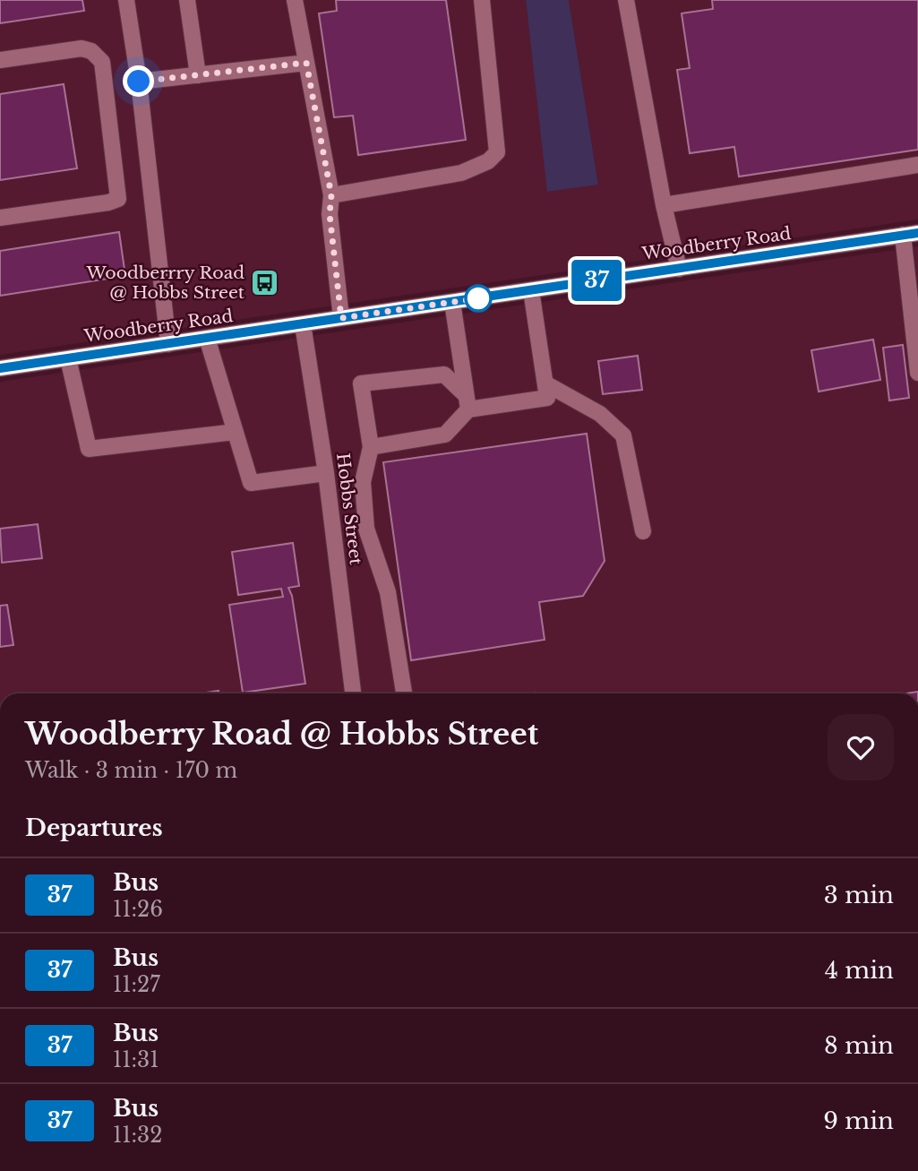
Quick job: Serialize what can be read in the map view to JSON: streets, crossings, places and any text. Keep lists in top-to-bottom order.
{
  "streets": {
    "street": ["Woodberry Road", "Hobbs Street"]
  },
  "crossings": [
    ["Woodberry Road", "Hobbs Street"]
  ],
  "places": {
    "bus stop": ["Woodberrry Road @ Hobbs Street"]
  },
  "lines": ["bus line 37"],
  "page": {
    "on_map": "37",
    "heading": [
      ["Woodberry Road @ Hobbs Street", "Walk · 3 min · 170 m"],
      "Departures"
    ],
    "list": [
      {
        "mark": "37",
        "name": "Bus",
        "note": "11:26",
        "value": "3 min"
      },
      {
        "mark": "37",
        "name": "Bus",
        "note": "11:27",
        "value": "4 min"
      },
      {
        "mark": "37",
        "name": "Bus",
        "note": "11:31",
        "value": "8 min"
      },
      {
        "mark": "37",
        "name": "Bus",
        "note": "11:32",
        "value": "9 min"
      }
    ]
  }
}
